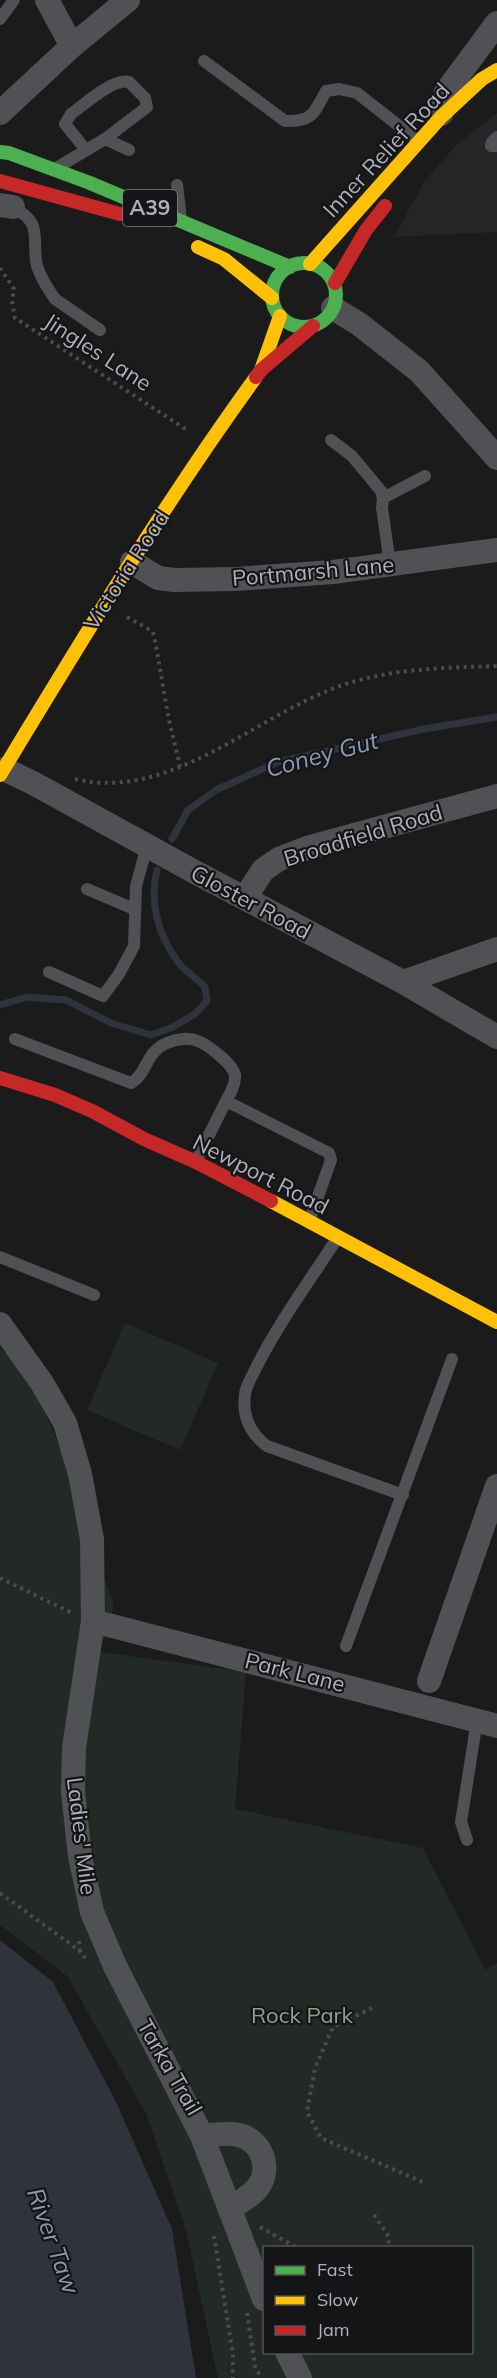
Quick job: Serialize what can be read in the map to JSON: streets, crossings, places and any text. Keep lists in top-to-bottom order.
{
  "streets": {
    "main road": [
      "Inner Relief Road",
      "A39",
      "Victoria Road",
      "Newport Road"
    ],
    "street": [
      "Portmarsh Lane",
      "Broadfield Road",
      "Gloster Road",
      "Park Lane",
      "Ladies' Mile"
    ],
    "path": ["Jingles Lane"]
  },
  "crossings": [
    ["Inner Relief Road", "A39"],
    ["Inner Relief Road", "Victoria Road"],
    ["A39", "Victoria Road"],
    ["Jingles Lane", "Victoria Road"],
    ["Victoria Road", "Portmarsh Lane"],
    ["Victoria Road", "Gloster Road"],
    ["Broadfield Road", "Gloster Road"],
    ["Park Lane", "Ladies' Mile"]
  ],
  "water": ["Coney Gut", "River Taw"],
  "parks": ["Rock Park"],
  "legend": ["Fast", "Slow", "Jam"]
}
